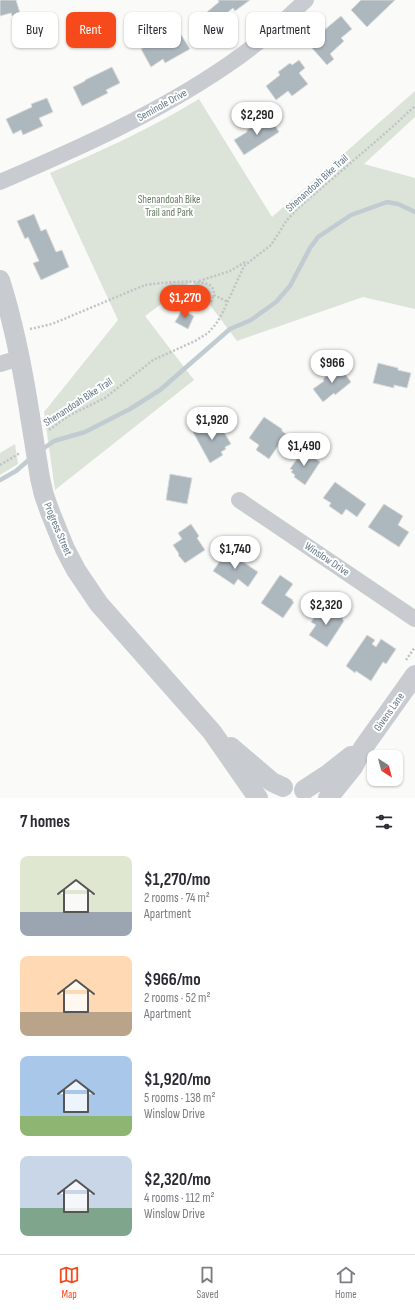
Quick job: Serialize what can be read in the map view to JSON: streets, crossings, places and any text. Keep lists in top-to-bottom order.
{
  "streets": {
    "street": [
      "Seminole Drive",
      "Progress Street",
      "Winslow Drive",
      "Givens Lane"
    ],
    "path": ["Shenandoah Bike Trail"]
  },
  "parks": ["Shenandoah Bike Trail and Park"],
  "north": "bottom right",
  "page": {
    "chip": [
      "Buy",
      "Rent",
      "Filters",
      "New",
      "Apartment"
    ],
    "price": [
      "$2,290",
      "$1,270",
      "$966",
      "$1,920",
      "$1,490",
      "$1,740",
      "$2,320"
    ],
    "heading": "7 homes",
    "list": [
      {
        "name": "$1,270/mo",
        "note": "2 rooms · 74 m² · Apartment"
      },
      {
        "name": "$966/mo",
        "note": "2 rooms · 52 m² · Apartment"
      },
      {
        "name": "$1,920/mo",
        "note": "5 rooms · 138 m² · Winslow Drive"
      },
      {
        "name": "$2,320/mo",
        "note": "4 rooms · 112 m² · Winslow Drive"
      }
    ],
    "tabs": ["Map", "Saved", "Home"]
  }
}
